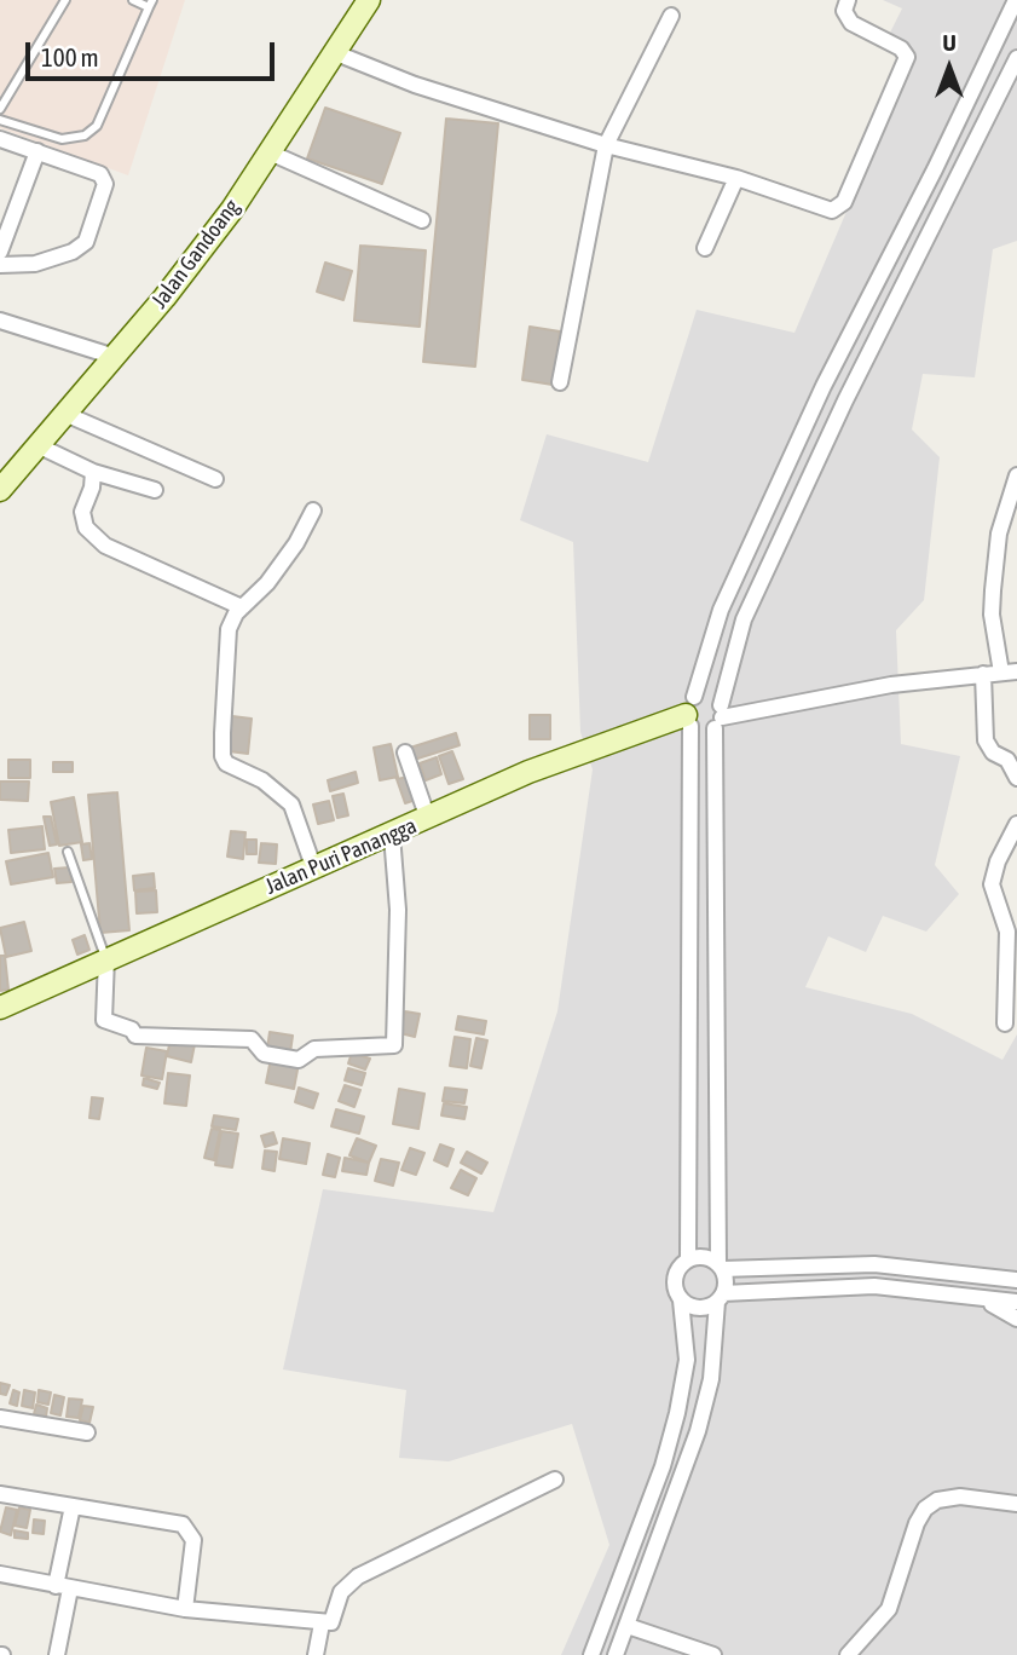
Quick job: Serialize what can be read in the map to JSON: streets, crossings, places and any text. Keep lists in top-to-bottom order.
{
  "streets": {
    "street": ["Jalan Gandoang", "Jalan Puri Panangga"]
  },
  "scale_bar": "100 m",
  "north": "top"
}
